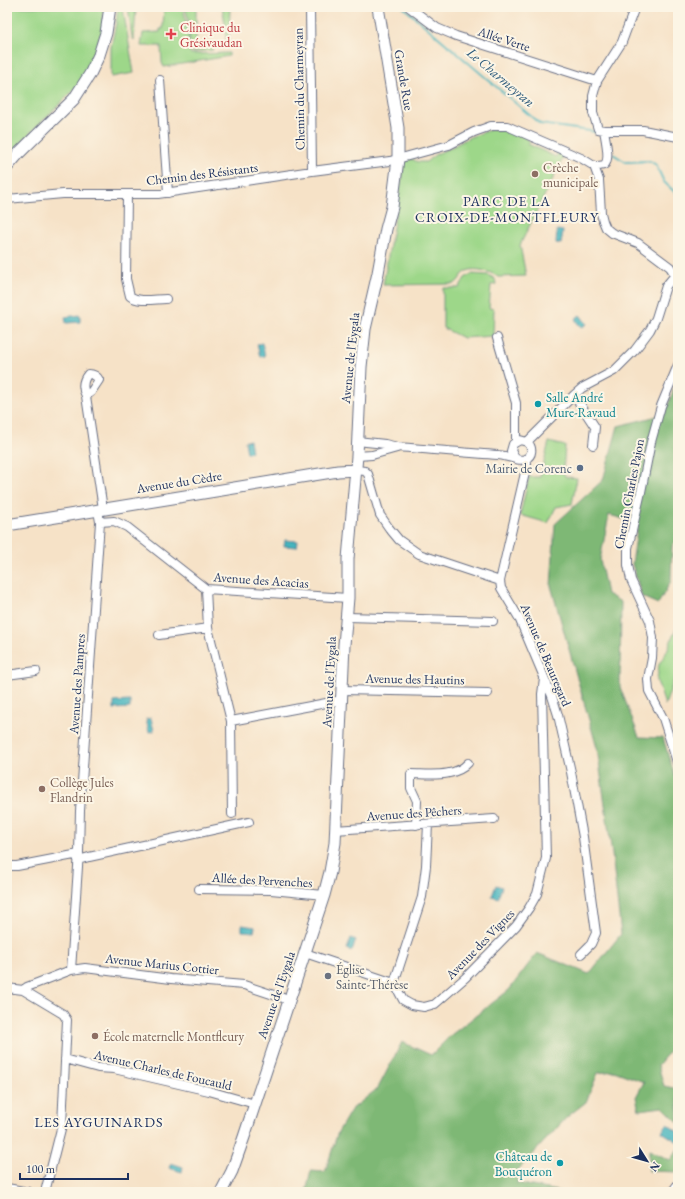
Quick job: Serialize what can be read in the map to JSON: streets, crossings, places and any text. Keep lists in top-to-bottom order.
{
  "streets": {
    "street": [
      "Allée Verte",
      "Grande Rue",
      "Chemin du Charmeyran",
      "Chemin des Résistants",
      "Avenue de l'Eygala",
      "Avenue du Cèdre",
      "Chemin Charles Pajon",
      "Avenue des Acacias",
      "Avenue de Beauregard",
      "Avenue des Hautins",
      "Avenue des Pampres",
      "Avenue des Pêchers",
      "Allée des Pervenches",
      "Avenue des Vignes",
      "Avenue Marius Cottier",
      "Avenue Charles de Foucauld"
    ]
  },
  "crossings": [
    ["Grande Rue", "Chemin des Résistants"],
    ["Grande Rue", "Avenue de l'Eygala"],
    ["Chemin du Charmeyran", "Chemin des Résistants"],
    ["Chemin des Résistants", "Avenue de l'Eygala"],
    ["Avenue de l'Eygala", "Avenue du Cèdre"],
    ["Avenue de l'Eygala", "Avenue des Acacias"],
    ["Avenue de l'Eygala", "Avenue des Hautins"],
    ["Avenue de l'Eygala", "Avenue des Pêchers"],
    ["Avenue de l'Eygala", "Allée des Pervenches"],
    ["Avenue de l'Eygala", "Avenue Marius Cottier"],
    ["Avenue de l'Eygala", "Avenue Charles de Foucauld"],
    ["Avenue du Cèdre", "Avenue des Pampres"],
    ["Avenue des Acacias", "Avenue des Pampres"],
    ["Avenue de Beauregard", "Avenue des Vignes"],
    ["Avenue des Pampres", "Avenue Marius Cottier"]
  ],
  "districts": ["PARC DE LA CROIX-DE-MONTFLEURY", "LES AYGUINARDS"],
  "water": ["Le Charmeyran"],
  "places": {
    "health": ["Clinique du Grésivaudan"],
    "other": [
      "Crèche municipale",
      "Salle André Mure-Ravaud",
      "Mairie de Corenc",
      "Collège Jules Flandrin",
      "Église Sainte-Thérèse",
      "École maternelle Montfleury",
      "Château de Bouquéron"
    ]
  },
  "scale_bar": "100 m",
  "north": "bottom right"
}
